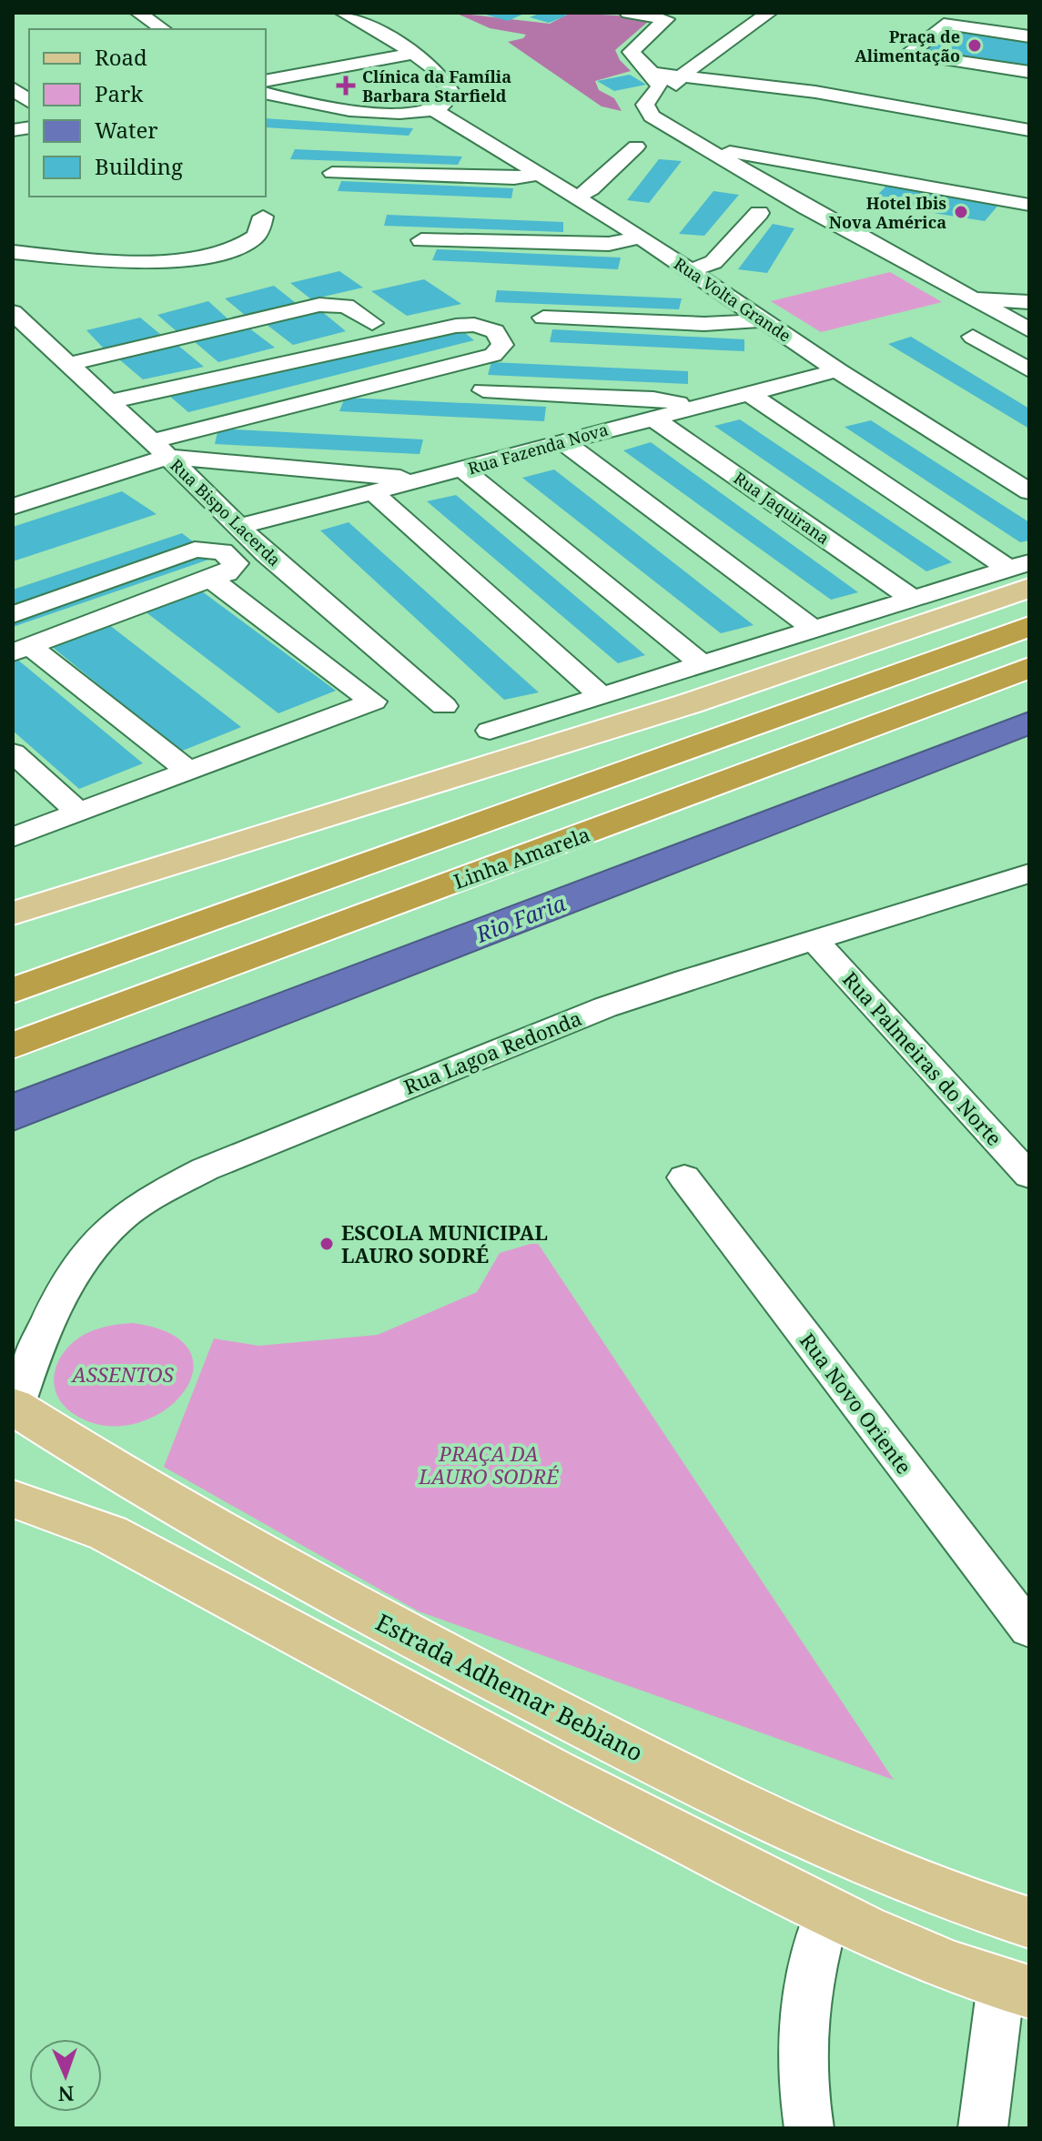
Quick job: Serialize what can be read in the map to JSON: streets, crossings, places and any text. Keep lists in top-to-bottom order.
{
  "streets": {
    "highway": ["Linha Amarela"],
    "main road": ["Estrada Adhemar Bebiano"],
    "street": [
      "Rua Volta Grande",
      "Rua Fazenda Nova",
      "Rua Jaquirana",
      "Rua Bispo Lacerda",
      "Rua Lagoa Redonda",
      "Rua Palmeiras do Norte",
      "Rua Novo Oriente"
    ]
  },
  "crossings": [
    ["Rua Volta Grande", "Rua Fazenda Nova"],
    ["Rua Fazenda Nova", "Rua Jaquirana"],
    ["Rua Fazenda Nova", "Rua Bispo Lacerda"],
    ["Rua Lagoa Redonda", "Rua Palmeiras do Norte"],
    ["Rua Lagoa Redonda", "Estrada Adhemar Bebiano"]
  ],
  "water": ["Rio Faria"],
  "parks": ["ASSENTOS", "PRAÇA DA LAURO SODRÉ"],
  "places": {
    "other": ["Praça de Alimentação", "Hotel Ibis Nova América", "ESCOLA MUNICIPAL LAURO SODRÉ"],
    "health": ["Clínica da Família Barbara Starfield"]
  },
  "legend": [
    "Road",
    "Park",
    "Water",
    "Building"
  ],
  "north": "bottom"
}
